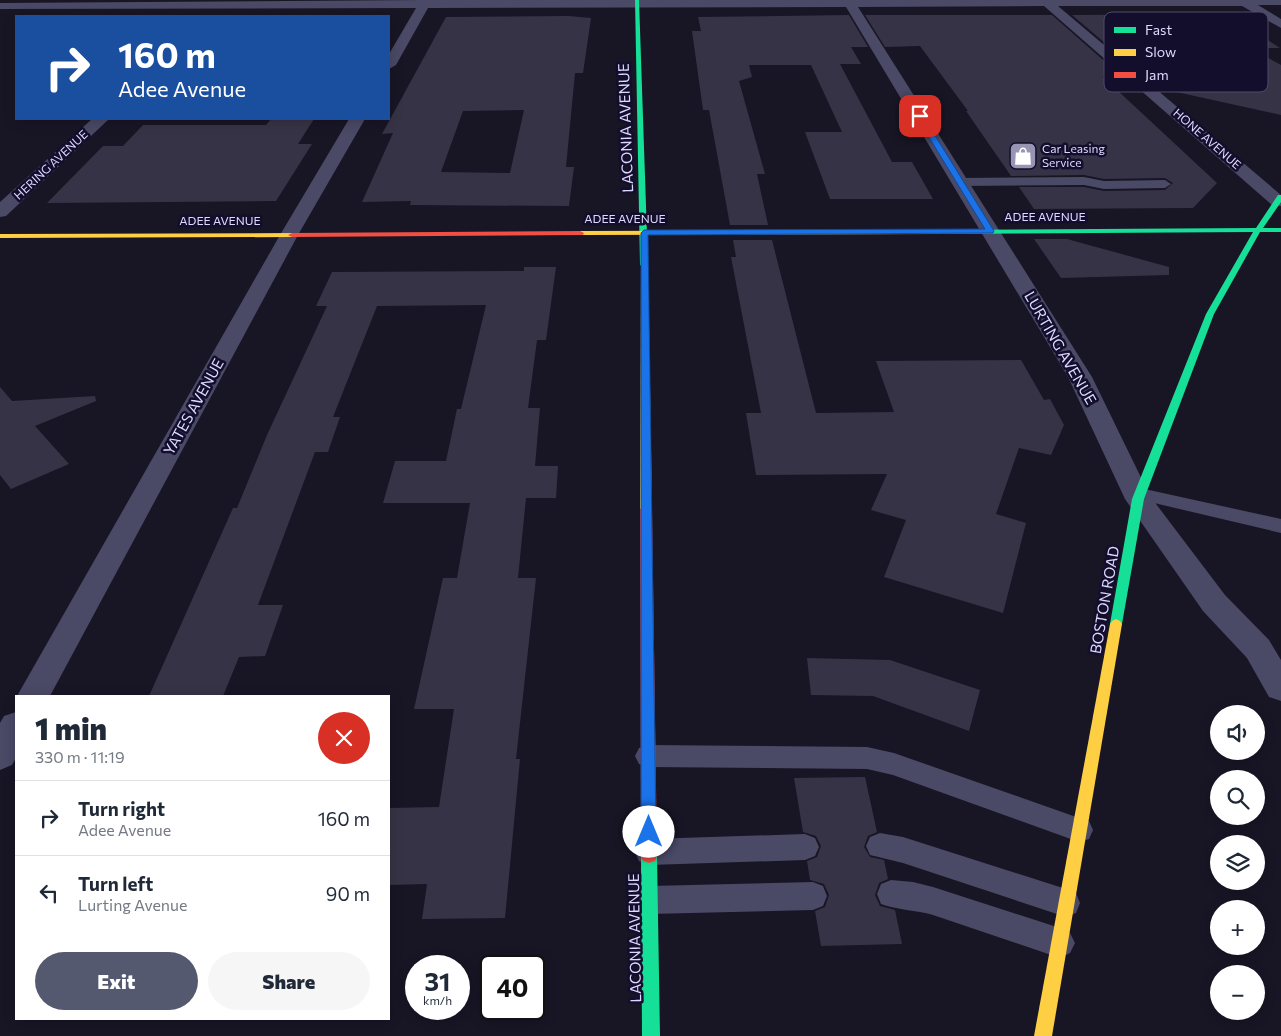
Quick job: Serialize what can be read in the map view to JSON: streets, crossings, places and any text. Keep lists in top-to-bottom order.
{
  "streets": {
    "street": [
      "LACONIA AVENUE",
      "HONE AVENUE",
      "HERING AVENUE",
      "ADEE AVENUE",
      "LURTING AVENUE",
      "YATES AVENUE",
      "BOSTON ROAD"
    ]
  },
  "crossings": [
    ["LACONIA AVENUE", "ADEE AVENUE"],
    ["HONE AVENUE", "BOSTON ROAD"],
    ["ADEE AVENUE", "LURTING AVENUE"],
    ["ADEE AVENUE", "YATES AVENUE"],
    ["ADEE AVENUE", "BOSTON ROAD"],
    ["LURTING AVENUE", "BOSTON ROAD"]
  ],
  "places": {
    "shop": ["Car Leasing Service"]
  },
  "legend": ["Fast", "Slow", "Jam"],
  "page": {
    "turn": ["160 m", "Adee Avenue"],
    "heading": ["1 min", "330 m · 11:19"],
    "map_buttons": ["+", "−"],
    "list": [
      {
        "name": "Turn right",
        "note": "Adee Avenue",
        "value": "160 m"
      },
      {
        "name": "Turn left",
        "note": "Lurting Avenue",
        "value": "90 m"
      }
    ],
    "buttons": ["Exit", "Share"],
    "speed": "31 km/h",
    "limit": "40"
  }
}
